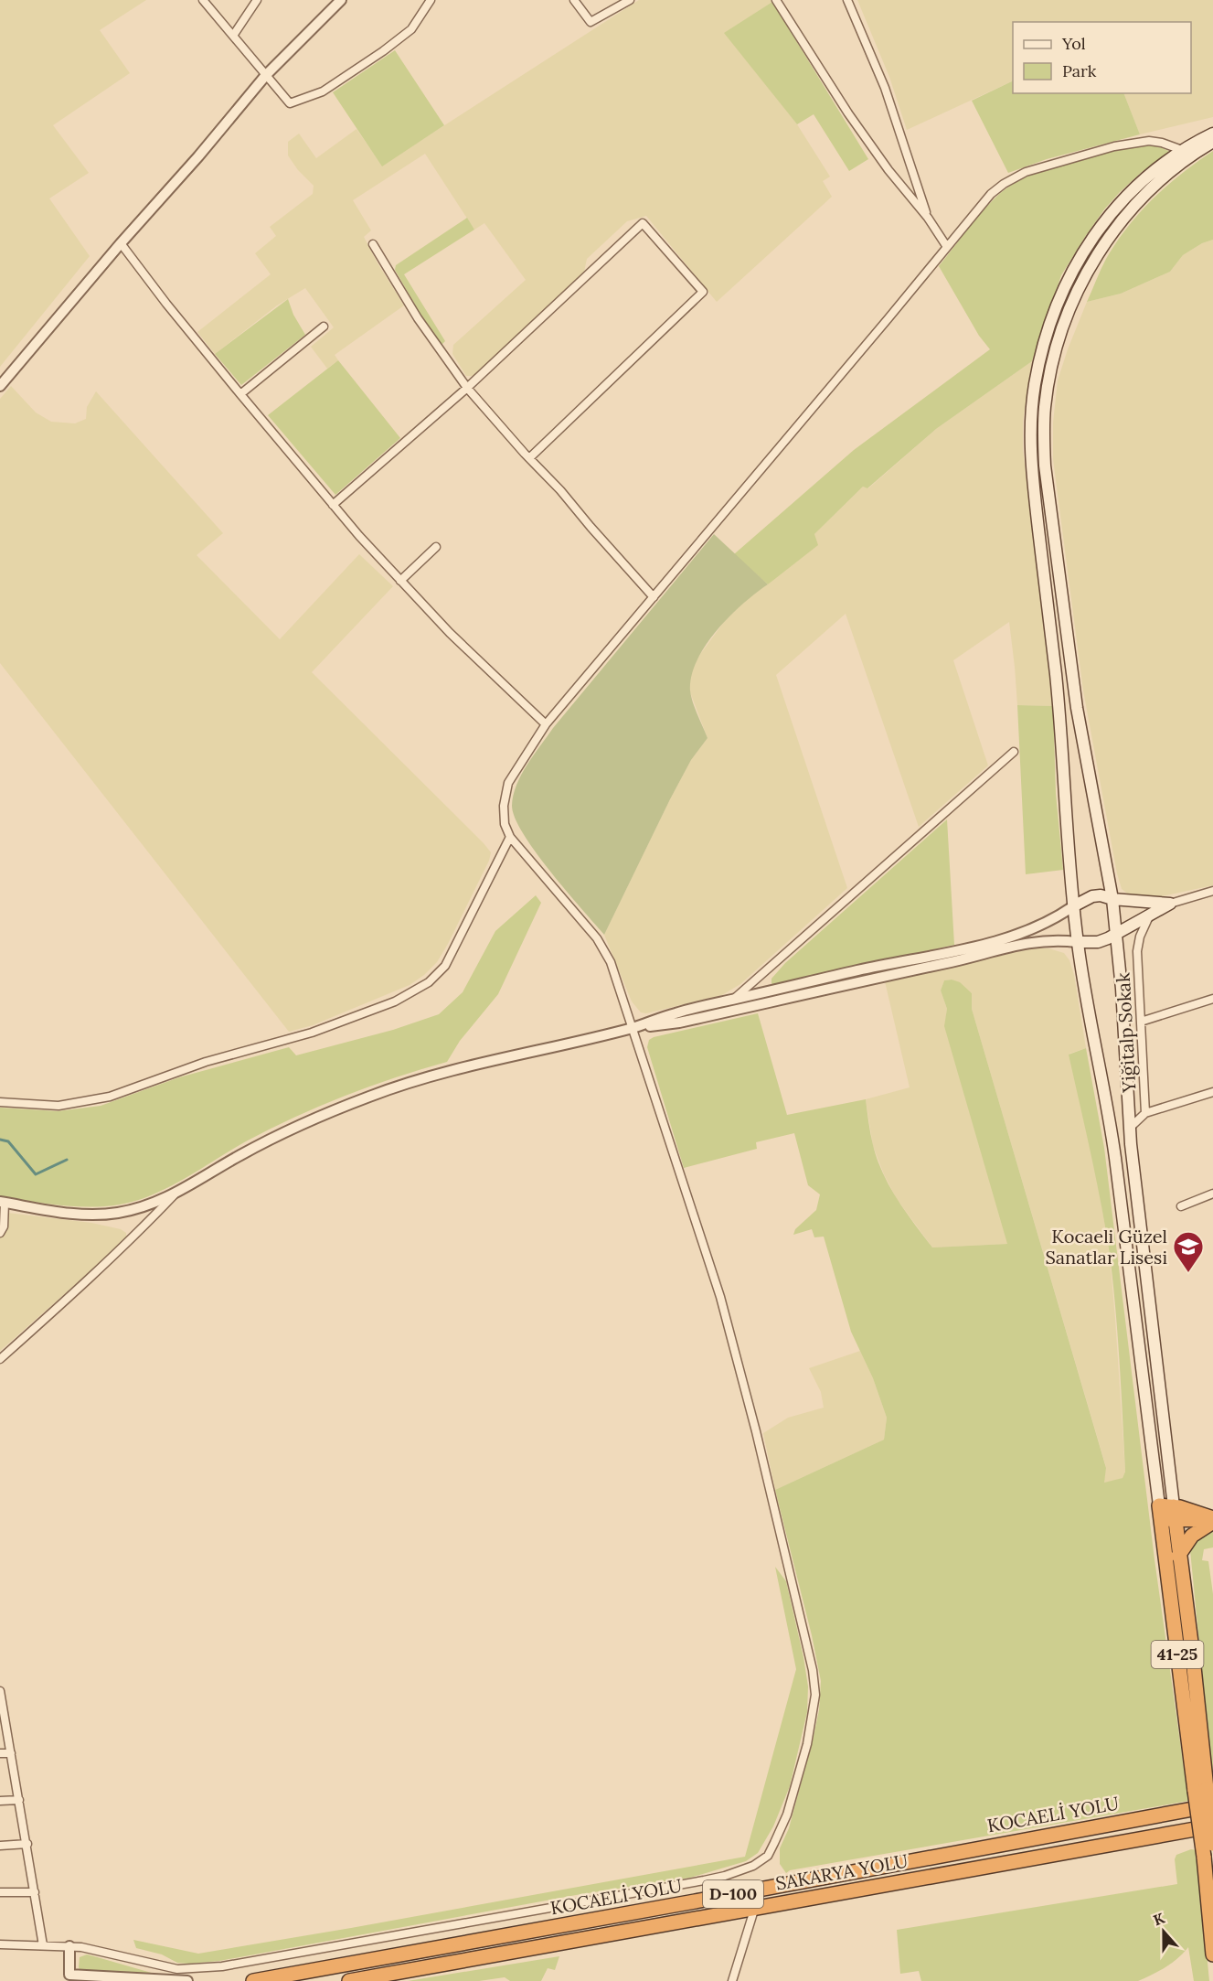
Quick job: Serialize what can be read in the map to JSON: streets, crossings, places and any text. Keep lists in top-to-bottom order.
{
  "streets": {
    "highway": [
      "41-25",
      "KOCAELİ YOLU",
      "SAKARYA YOLU",
      "D-100"
    ],
    "street": ["Yiğitalp Sokak"]
  },
  "places": {
    "school or university": ["Kocaeli Güzel Sanatlar Lisesi"]
  },
  "legend": ["Yol", "Park"],
  "north": "top"
}
